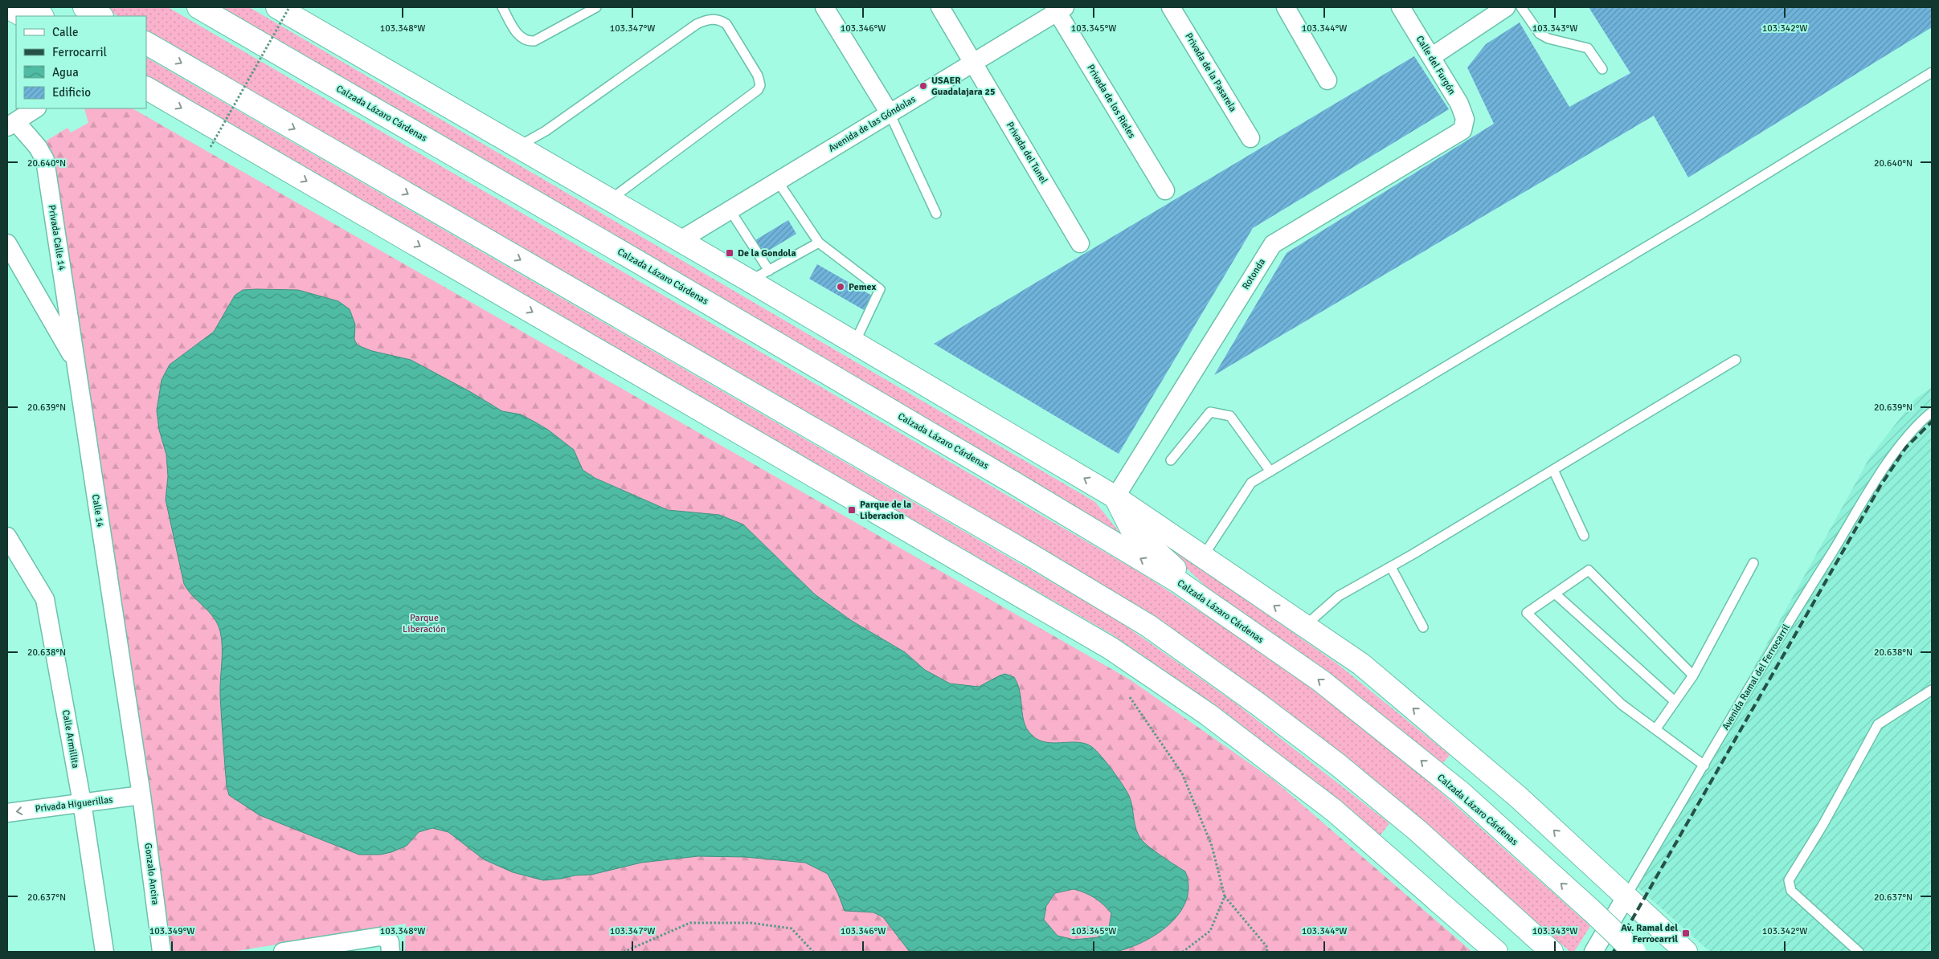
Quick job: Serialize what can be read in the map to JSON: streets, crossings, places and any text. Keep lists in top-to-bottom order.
{
  "streets": {
    "main road": ["Calzada Lázaro Cárdenas"],
    "street": [
      "Calle del Furgón",
      "Privada de la Pasarela",
      "Privada de los Rieles",
      "Avenida de las Góndolas",
      "Privada del Tunel",
      "Privada Calle 14",
      "Rotonda",
      "Calle 14",
      "Avenida Ramal del Ferrocarril",
      "Calle Armillita",
      "Privada Higuerillas",
      "Gonzalo Ancira"
    ]
  },
  "crossings": [
    ["Calle del Furgón", "Rotonda"],
    ["Privada de los Rieles", "Avenida de las Góndolas"],
    ["Avenida de las Góndolas", "Privada del Tunel"],
    ["Privada Calle 14", "Calle 14"],
    ["Calle 14", "Privada Higuerillas"],
    ["Calle 14", "Gonzalo Ancira"],
    ["Calle Armillita", "Privada Higuerillas"],
    ["Privada Higuerillas", "Gonzalo Ancira"]
  ],
  "one_way": ["Privada Higuerillas"],
  "parks": ["Parque Liberación"],
  "places": {
    "other": ["USAER Guadalajara 25", "Pemex"],
    "transit": ["De la Gondola", "Parque de la Liberacion", "Av. Ramal del Ferrocarril"]
  },
  "legend": [
    "Calle",
    "Ferrocarril",
    "Agua",
    "Edificio"
  ],
  "coordinates": [
    "103.348°W",
    "103.347°W",
    "103.346°W",
    "103.345°W",
    "103.344°W",
    "103.343°W",
    "103.342°W",
    "20.640°N",
    "20.639°N",
    "20.638°N",
    "20.637°N",
    "103.349°W"
  ]
}
